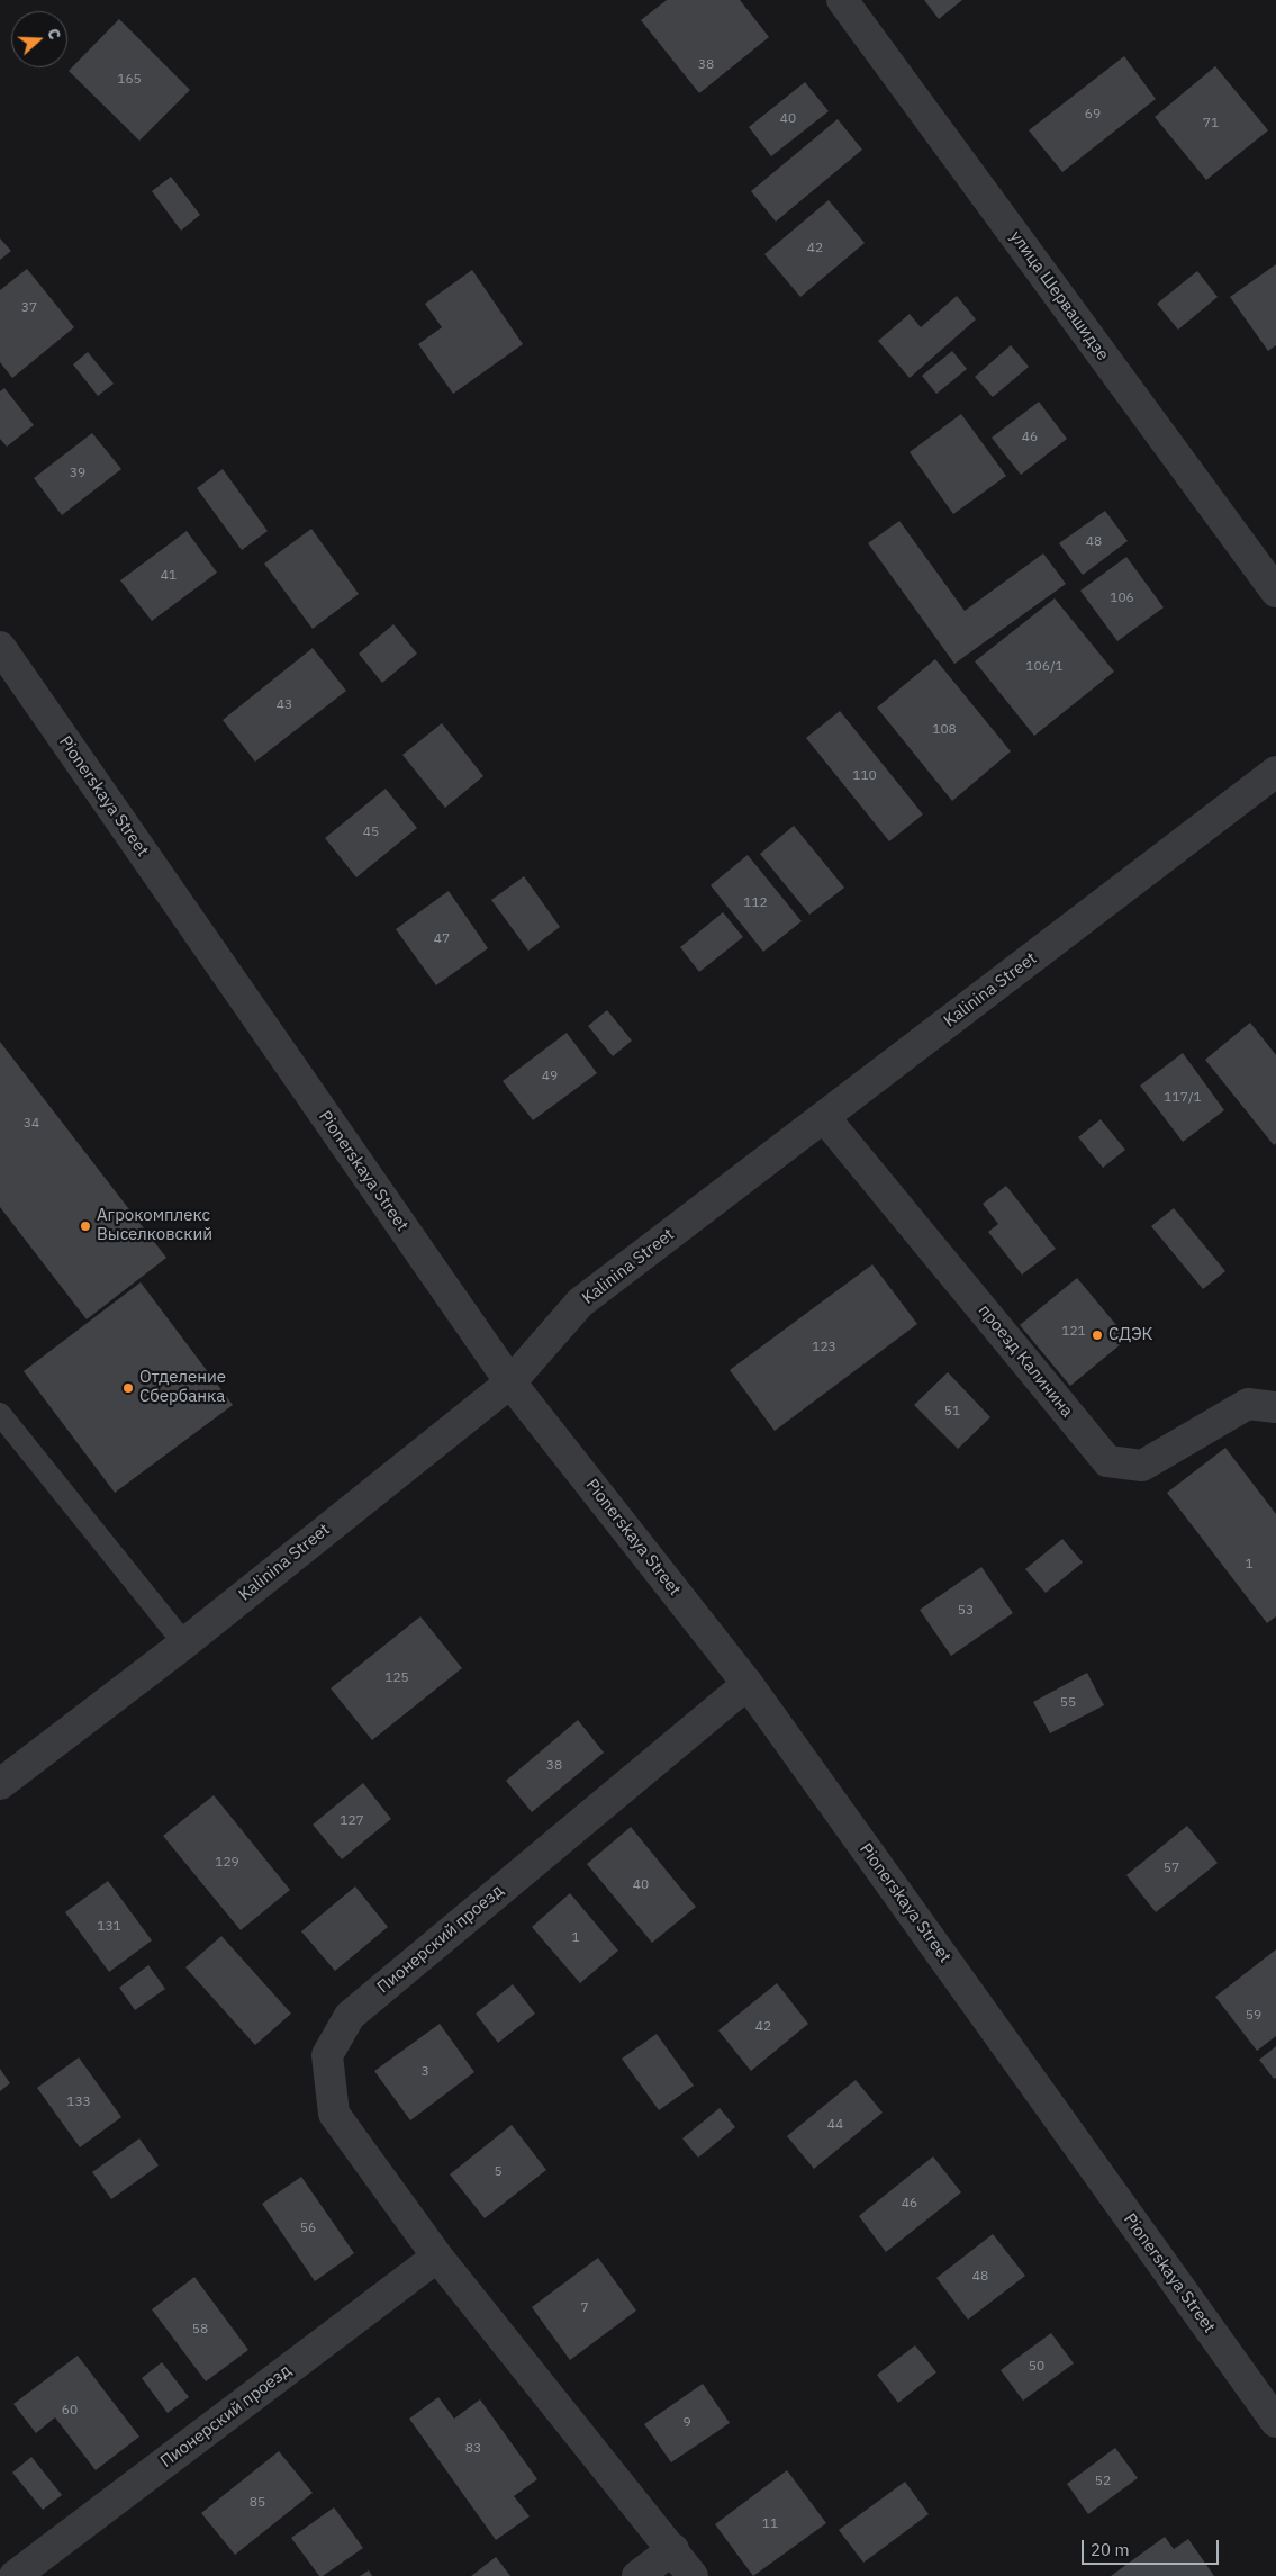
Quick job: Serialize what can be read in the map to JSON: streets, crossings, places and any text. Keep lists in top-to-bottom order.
{
  "streets": {
    "street": [
      "улица Шервашидзе",
      "Pionerskaya Street",
      "Kalinina Street",
      "проезд Калинина",
      "Пионерский проезд"
    ]
  },
  "crossings": [
    ["Pionerskaya Street", "Kalinina Street"],
    ["Pionerskaya Street", "Пионерский проезд"],
    ["Kalinina Street", "проезд Калинина"]
  ],
  "places": ["Агрокомплекс Выселковский", "СДЭК", "Отделение Сбербанка"],
  "house_numbers": [
    "38",
    "165",
    "69",
    "40",
    "71",
    "42",
    "37",
    "46",
    "39",
    "48",
    "41",
    "106",
    "106/1",
    "43",
    "108",
    "110",
    "45",
    "112",
    "47",
    "49",
    "117/1",
    "34",
    "121",
    "123",
    "51",
    "1",
    "53",
    "125",
    "55",
    "38",
    "127",
    "129",
    "57",
    "40",
    "131",
    "1",
    "59",
    "42",
    "3",
    "133",
    "44",
    "5",
    "46",
    "56",
    "48",
    "7",
    "58",
    "50",
    "60",
    "9",
    "83",
    "52",
    "85",
    "11"
  ],
  "scale_bar": "20 m",
  "north": "right"
}
